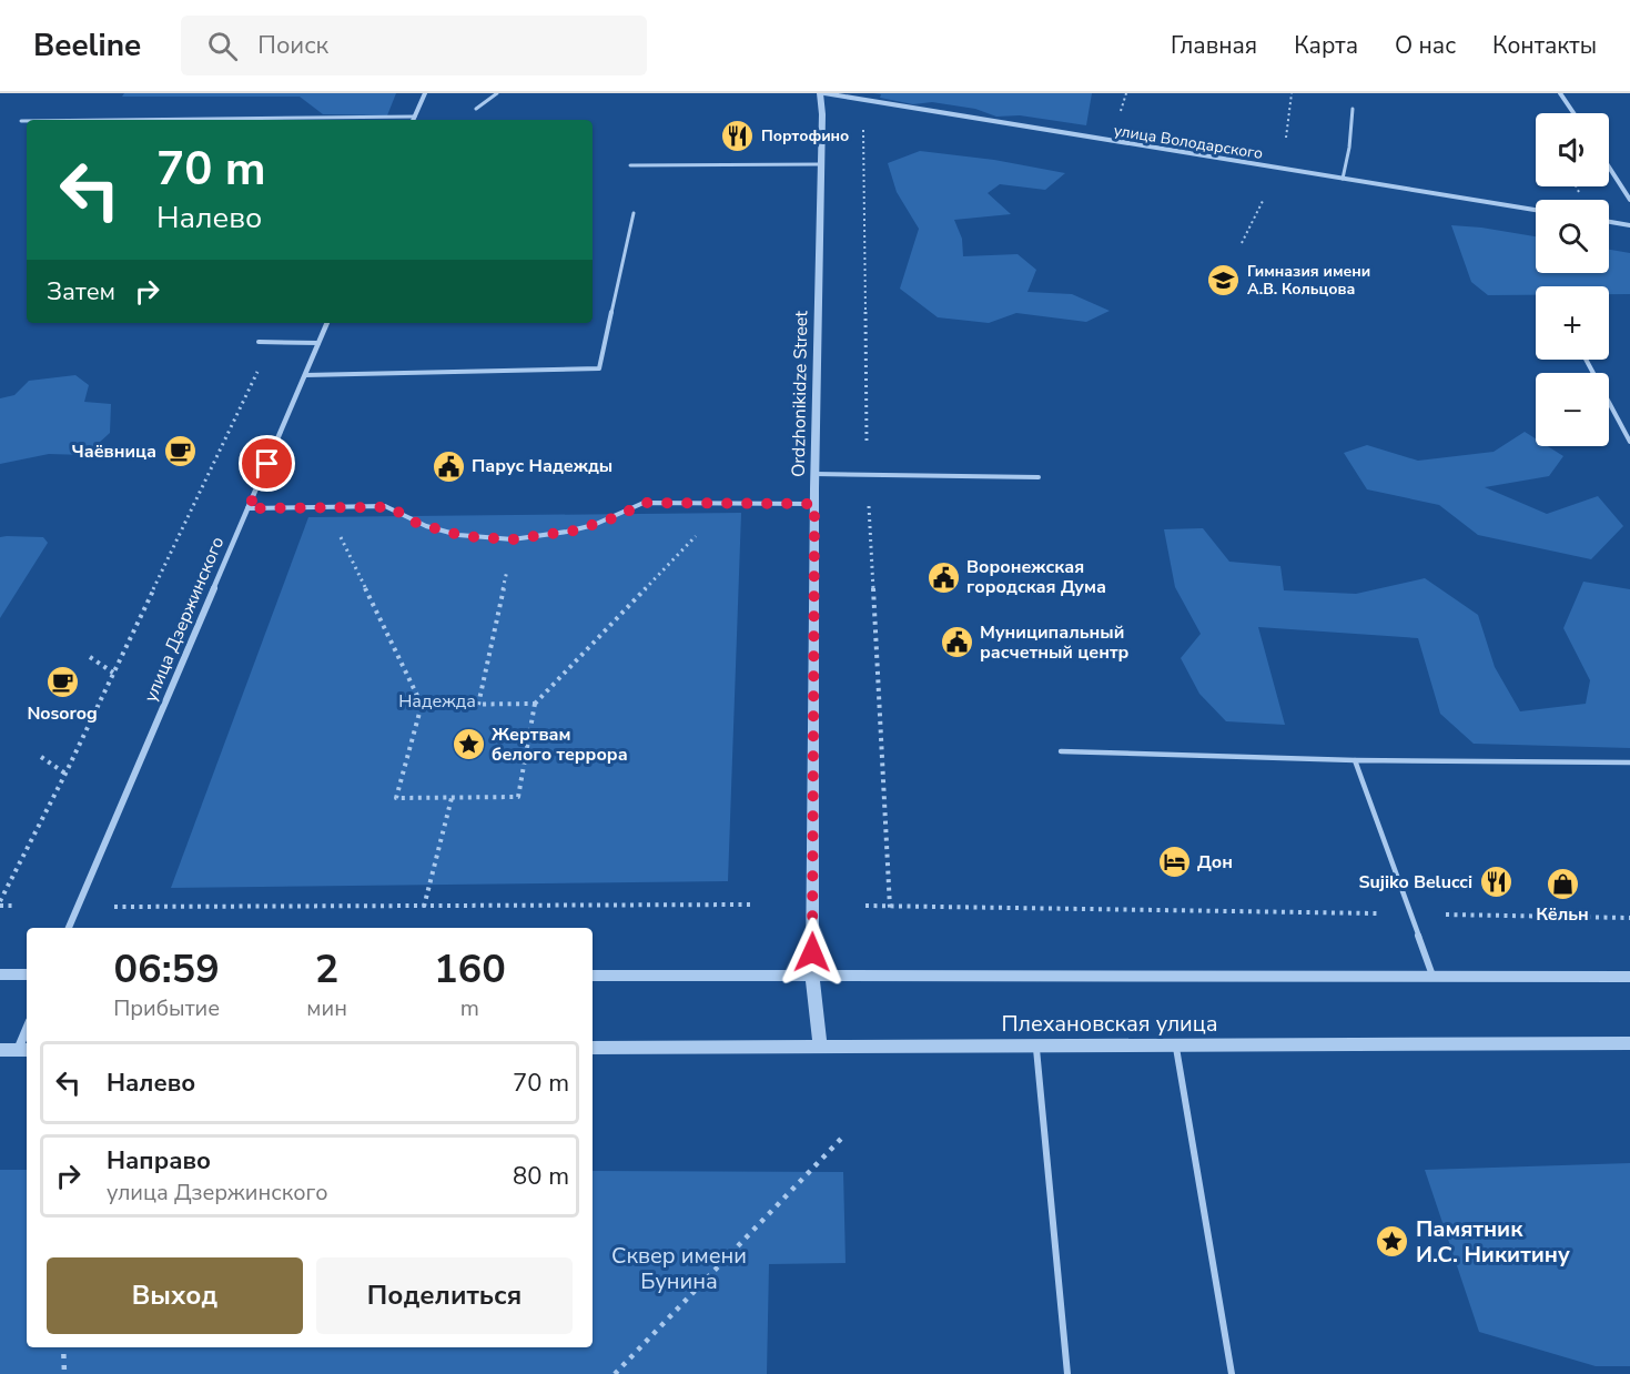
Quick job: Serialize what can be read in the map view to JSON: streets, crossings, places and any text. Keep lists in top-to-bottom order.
{
  "streets": {
    "street": [
      "улица Володарского",
      "Ordzhonikidze Street",
      "улица Дзержинского",
      "Плехановская улица"
    ]
  },
  "crossings": [
    ["улица Володарского", "Ordzhonikidze Street"],
    ["Ordzhonikidze Street", "Плехановская улица"]
  ],
  "parks": ["Надежда", "Cквер имени Бунина"],
  "places": {
    "restaurant": ["Портофино", "Sujiko Belucci"],
    "school or university": ["Гимназия имени А.В. Кольцова"],
    "cafe": ["Чаёвница", "Nosorog"],
    "public building": ["Парус Надежды", "Воронежская городская Дума", "Муниципальный расчетный центр"],
    "place": ["Жертвам белого террора", "Памятник И.С. Никитину"],
    "hotel": ["Дон"],
    "shop": ["Кёльн"]
  },
  "page": {
    "header": "Beeline",
    "search": "Поиск",
    "nav": [
      "Главная",
      "Карта",
      "О нас",
      "Контакты"
    ],
    "map_buttons": ["+", "−"],
    "turn": ["70 m", "Налево"],
    "then": "Затем",
    "eta": [
      "06:59",
      "Прибытие",
      "2",
      "мин",
      "160",
      "m"
    ],
    "list": [
      {
        "name": "Налево",
        "value": "70 m"
      },
      {
        "name": "Направо",
        "note": "улица Дзержинского",
        "value": "80 m"
      }
    ],
    "buttons": ["Выход", "Поделиться"]
  }
}
